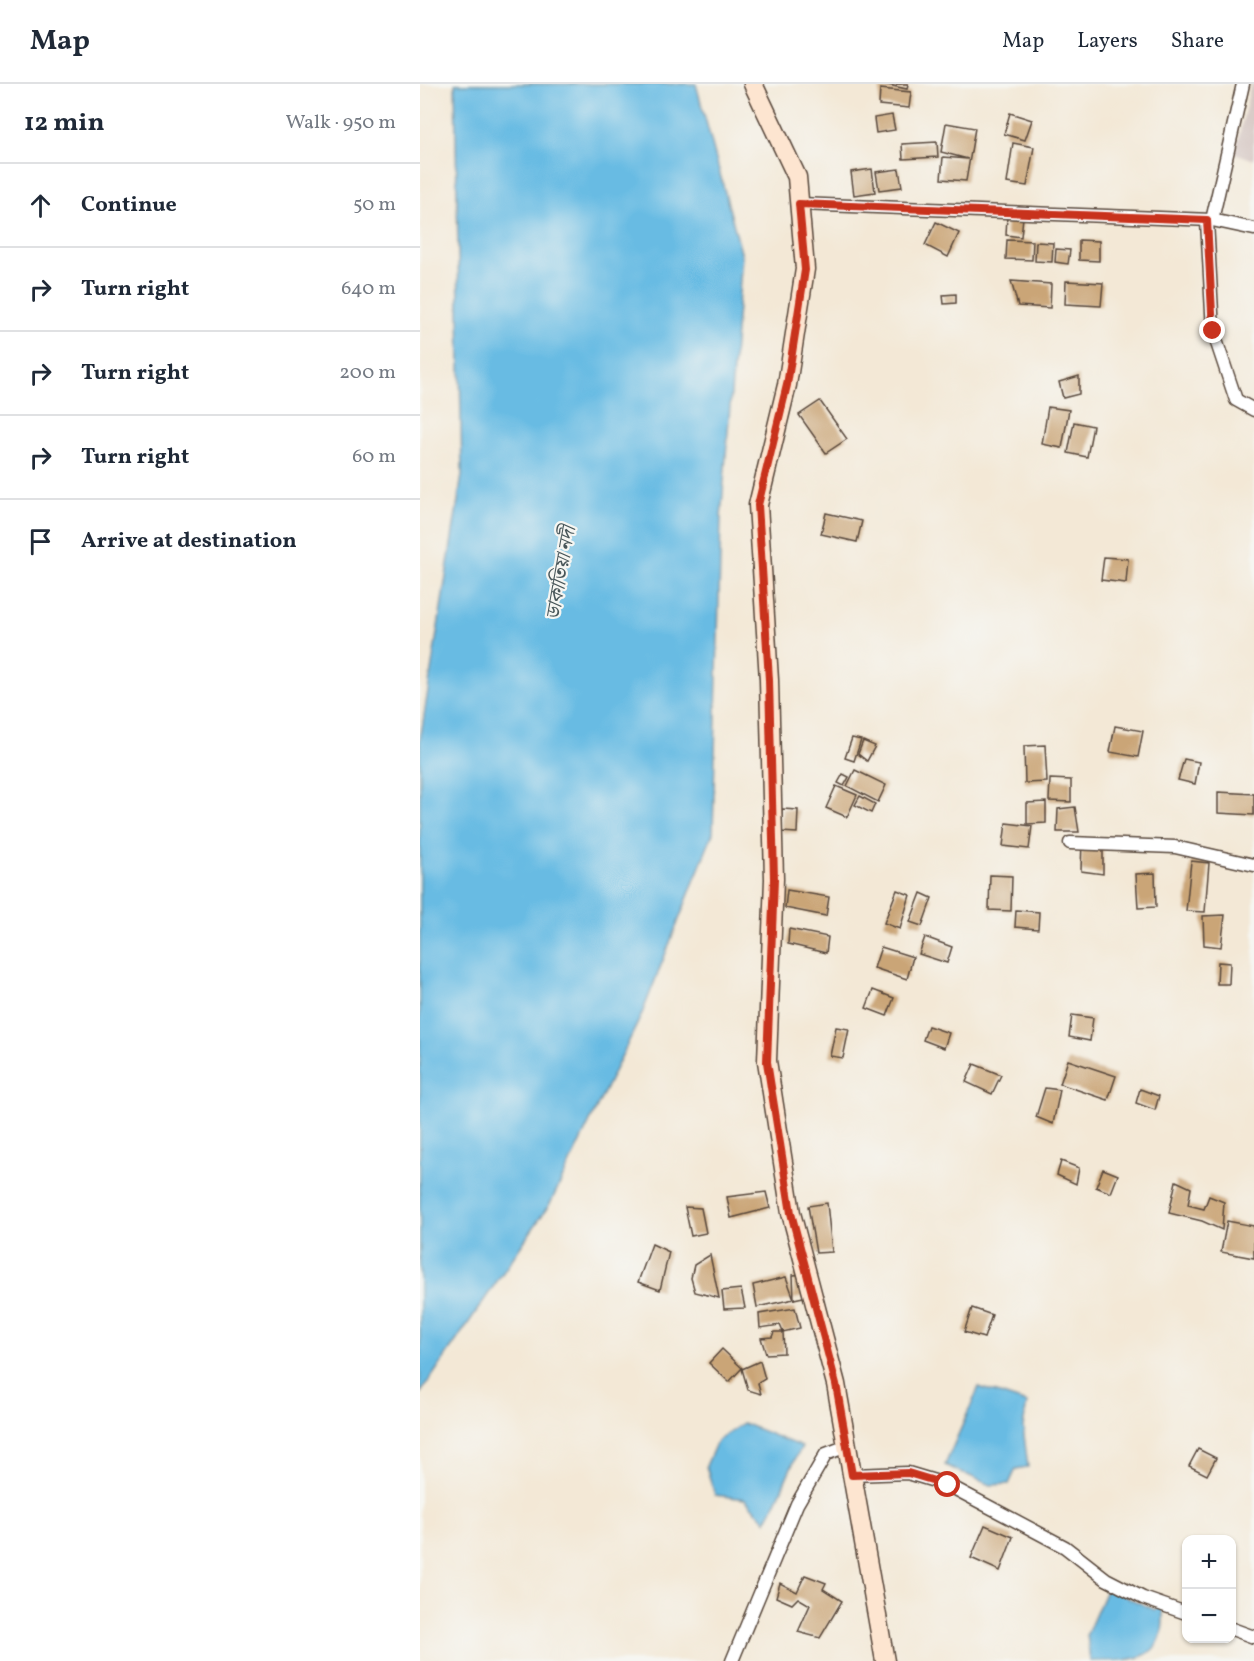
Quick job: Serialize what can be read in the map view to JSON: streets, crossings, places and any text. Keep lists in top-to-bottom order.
{
  "water": ["ডাকাতিয়া নদী"],
  "page": {
    "header": "Map",
    "nav": ["Map", "Layers", "Share"],
    "heading": ["12 min", "Walk · 950 m"],
    "list": [
      ["Continue", "50 m"],
      ["Turn right", "640 m"],
      ["Turn right", "200 m"],
      ["Turn right", "60 m"],
      "Arrive at destination"
    ],
    "map_buttons": ["+", "−"]
  }
}
